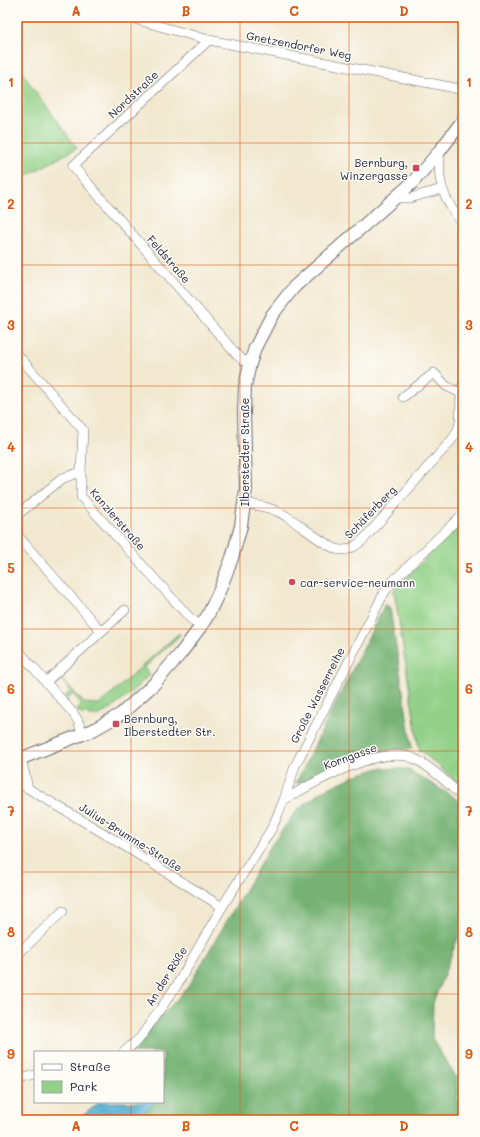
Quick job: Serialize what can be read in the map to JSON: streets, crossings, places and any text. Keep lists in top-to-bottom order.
{
  "streets": {
    "street": [
      "Gnetzendorfer Weg",
      "Nordstraße",
      "Feldstraße",
      "Ilberstedter Straße",
      "Schäferberg",
      "Kanzlerstraße",
      "Große Wasserreihe",
      "Korngasse",
      "Julius-Brumme-Straße",
      "An der Röße"
    ]
  },
  "crossings": [
    ["Gnetzendorfer Weg", "Nordstraße"],
    ["Nordstraße", "Feldstraße"],
    ["Feldstraße", "Ilberstedter Straße"],
    ["Ilberstedter Straße", "Schäferberg"],
    ["Ilberstedter Straße", "Kanzlerstraße"],
    ["Große Wasserreihe", "Korngasse"],
    ["Große Wasserreihe", "Julius-Brumme-Straße"],
    ["Große Wasserreihe", "An der Röße"],
    ["Julius-Brumme-Straße", "An der Röße"]
  ],
  "places": {
    "transit": ["Bernburg, Winzergasse", "Bernburg, Ilberstedter Str."],
    "other": ["car-service-neumann"]
  },
  "legend": ["Straße", "Park"],
  "grid": {
    "columns": [
      "A",
      "B",
      "C",
      "D"
    ],
    "rows": [
      "1",
      "2",
      "3",
      "4",
      "5",
      "6",
      "7",
      "8",
      "9"
    ]
  }
}
